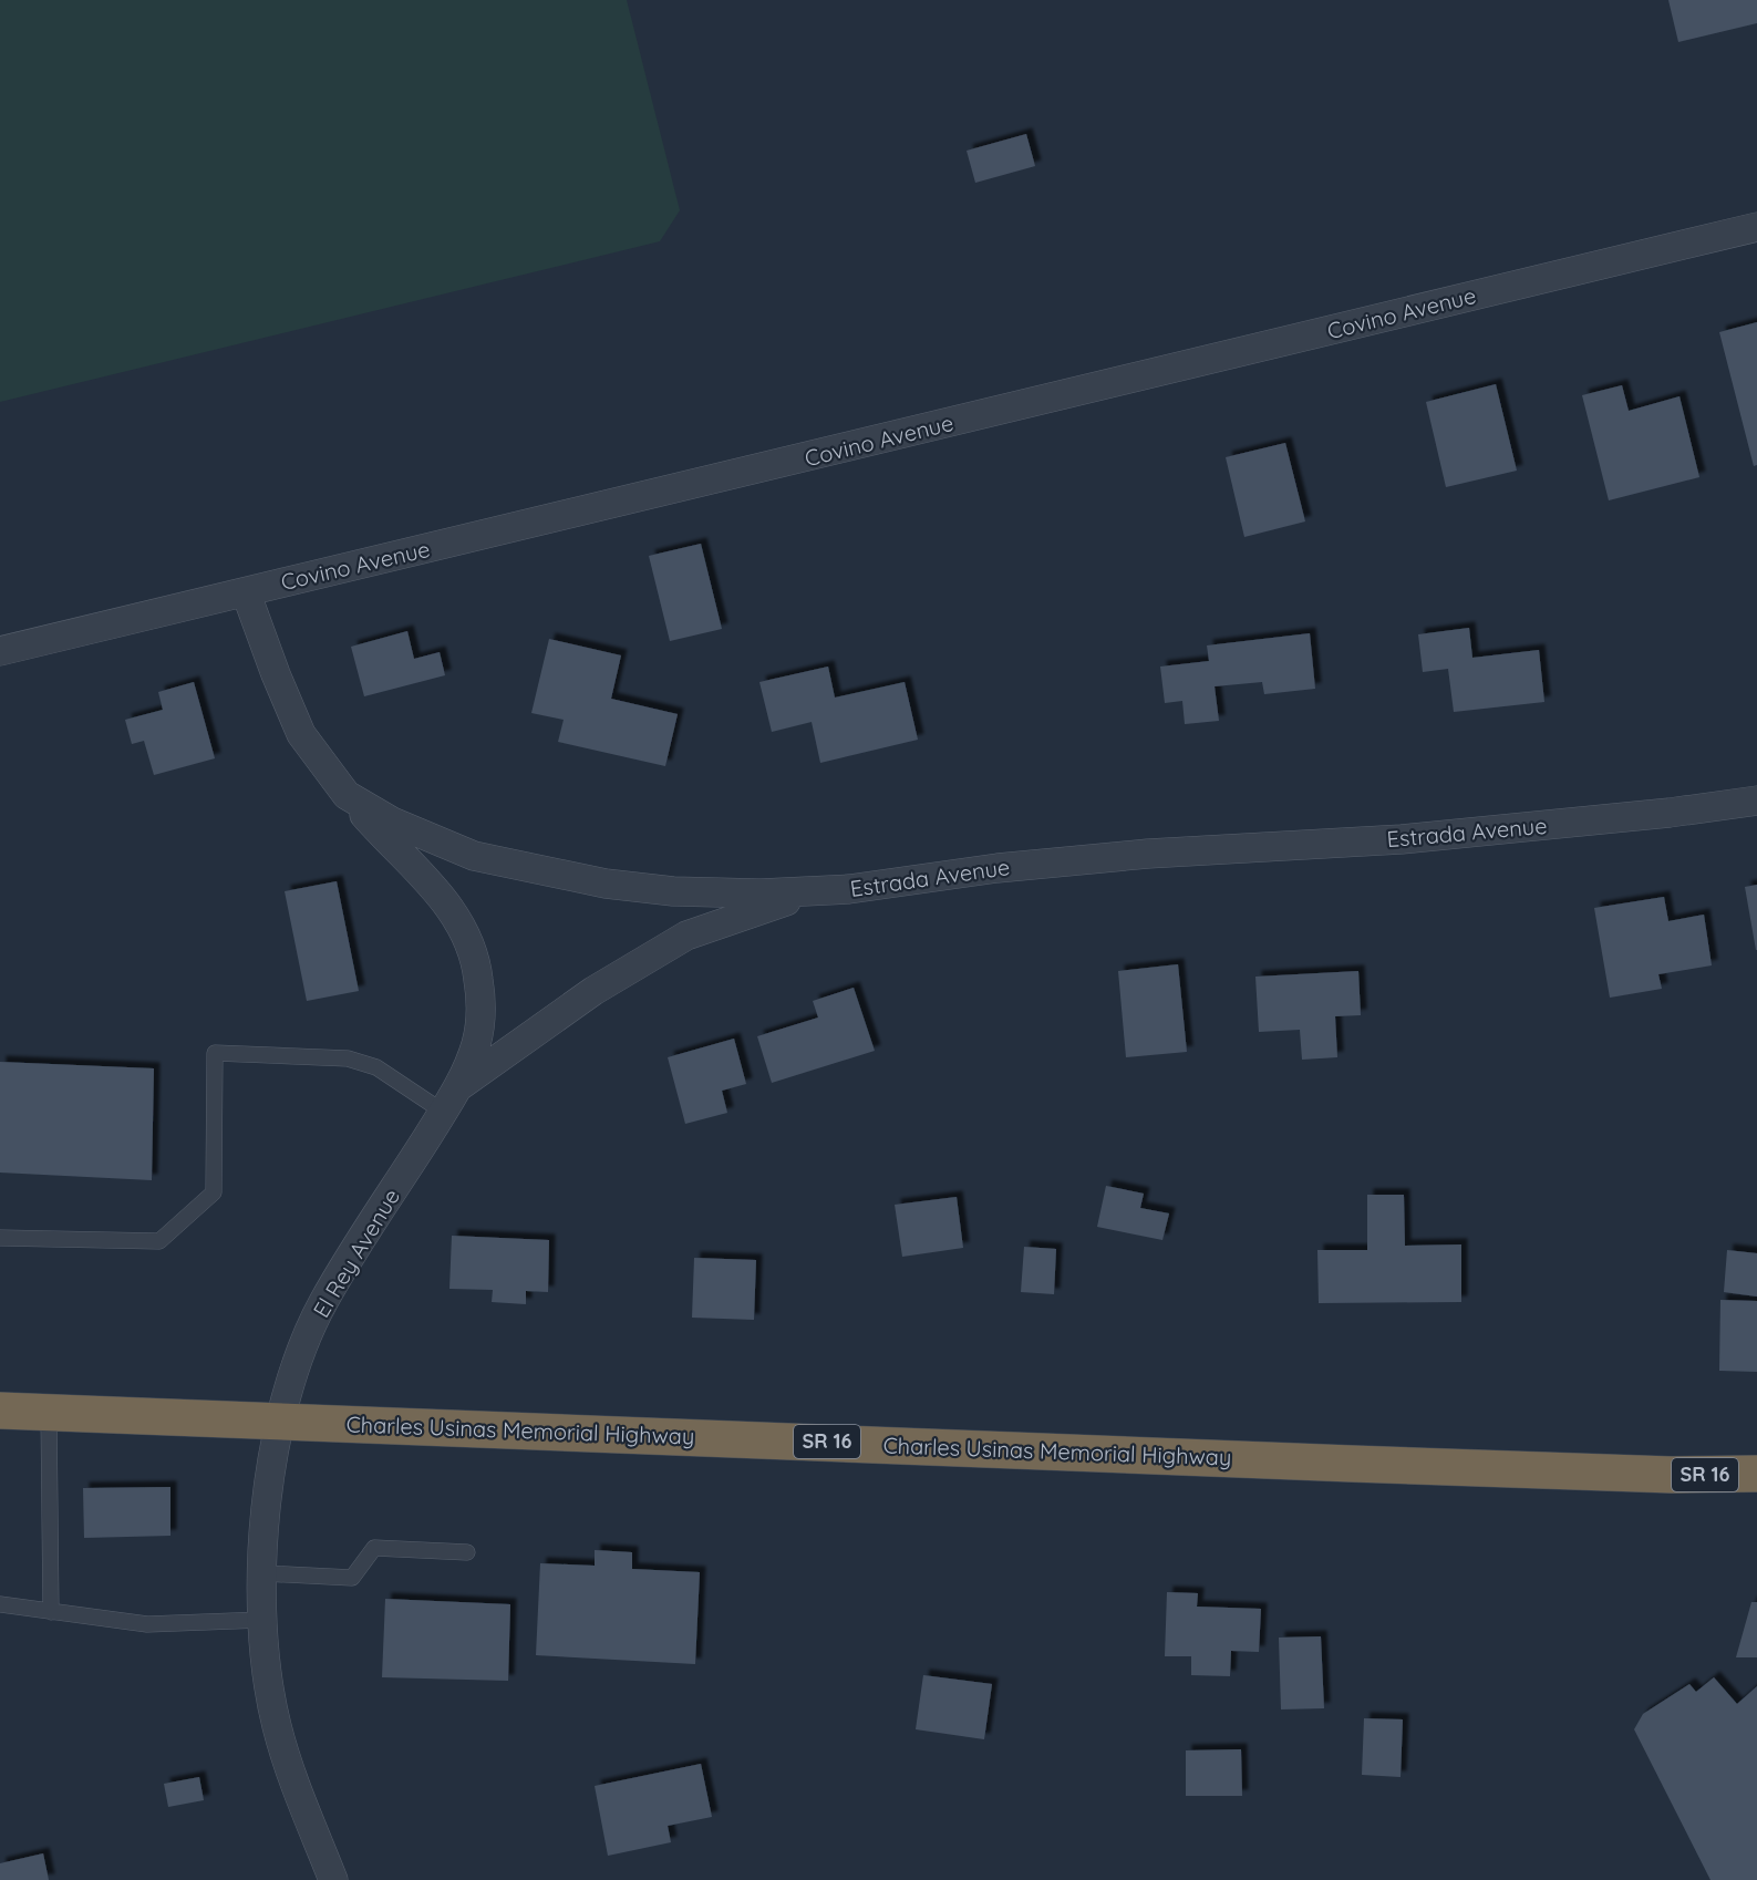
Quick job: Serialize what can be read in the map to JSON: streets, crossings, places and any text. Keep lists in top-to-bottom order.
{
  "streets": {
    "highway": ["Charles Usinas Memorial Highway", "SR 16"],
    "street": ["Covino Avenue", "Estrada Avenue", "El Rey Avenue"]
  },
  "crossings": [
    ["Covino Avenue", "Estrada Avenue"],
    ["Estrada Avenue", "El Rey Avenue"],
    ["El Rey Avenue", "Charles Usinas Memorial Highway"]
  ]
}
